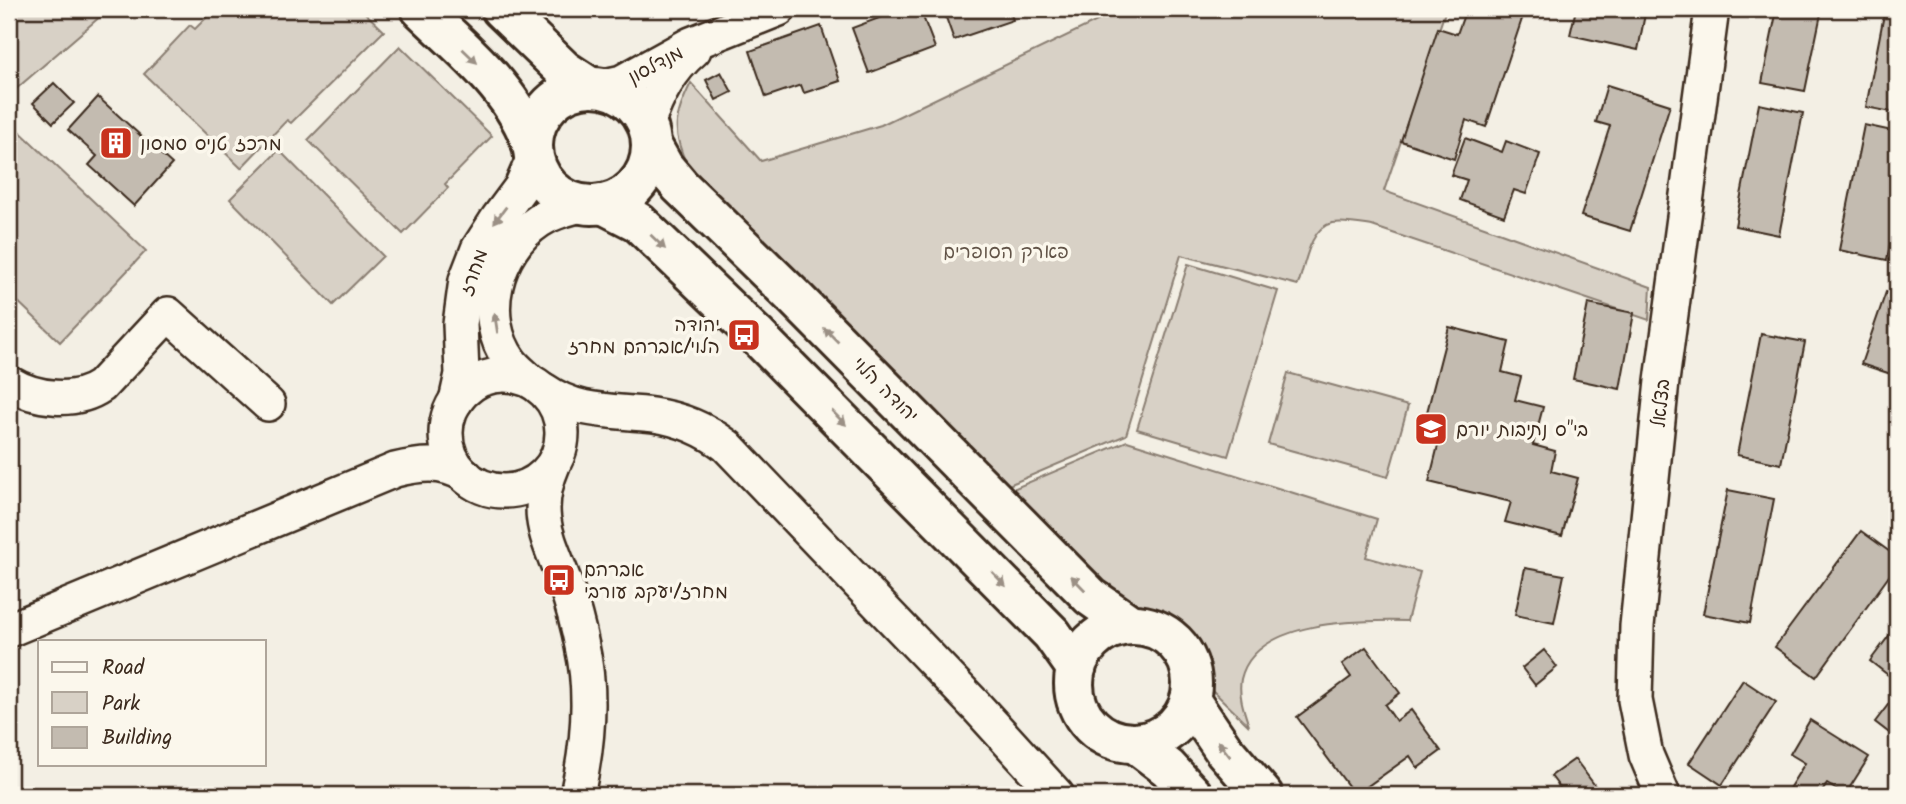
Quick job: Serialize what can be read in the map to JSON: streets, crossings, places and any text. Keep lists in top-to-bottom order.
{
  "streets": {
    "main road": ["יהודה הלוי"],
    "street": ["מנדלסון", "מחרז", "בצלאל"]
  },
  "crossings": [
    ["מנדלסון", "מחרז"],
    ["מנדלסון", "יהודה הלוי"],
    ["מחרז", "יהודה הלוי"]
  ],
  "parks": ["פארק הסופרים"],
  "places": {
    "building": ["מרכז טניס סמסון"],
    "bus stop": ["יהודה הלוי/אברהם מחרז", "אברהם מחרז/יעקב עורבי"],
    "school or university": ["בי\"ס נתיבות יורם"]
  },
  "legend": ["Road", "Park", "Building"]
}
